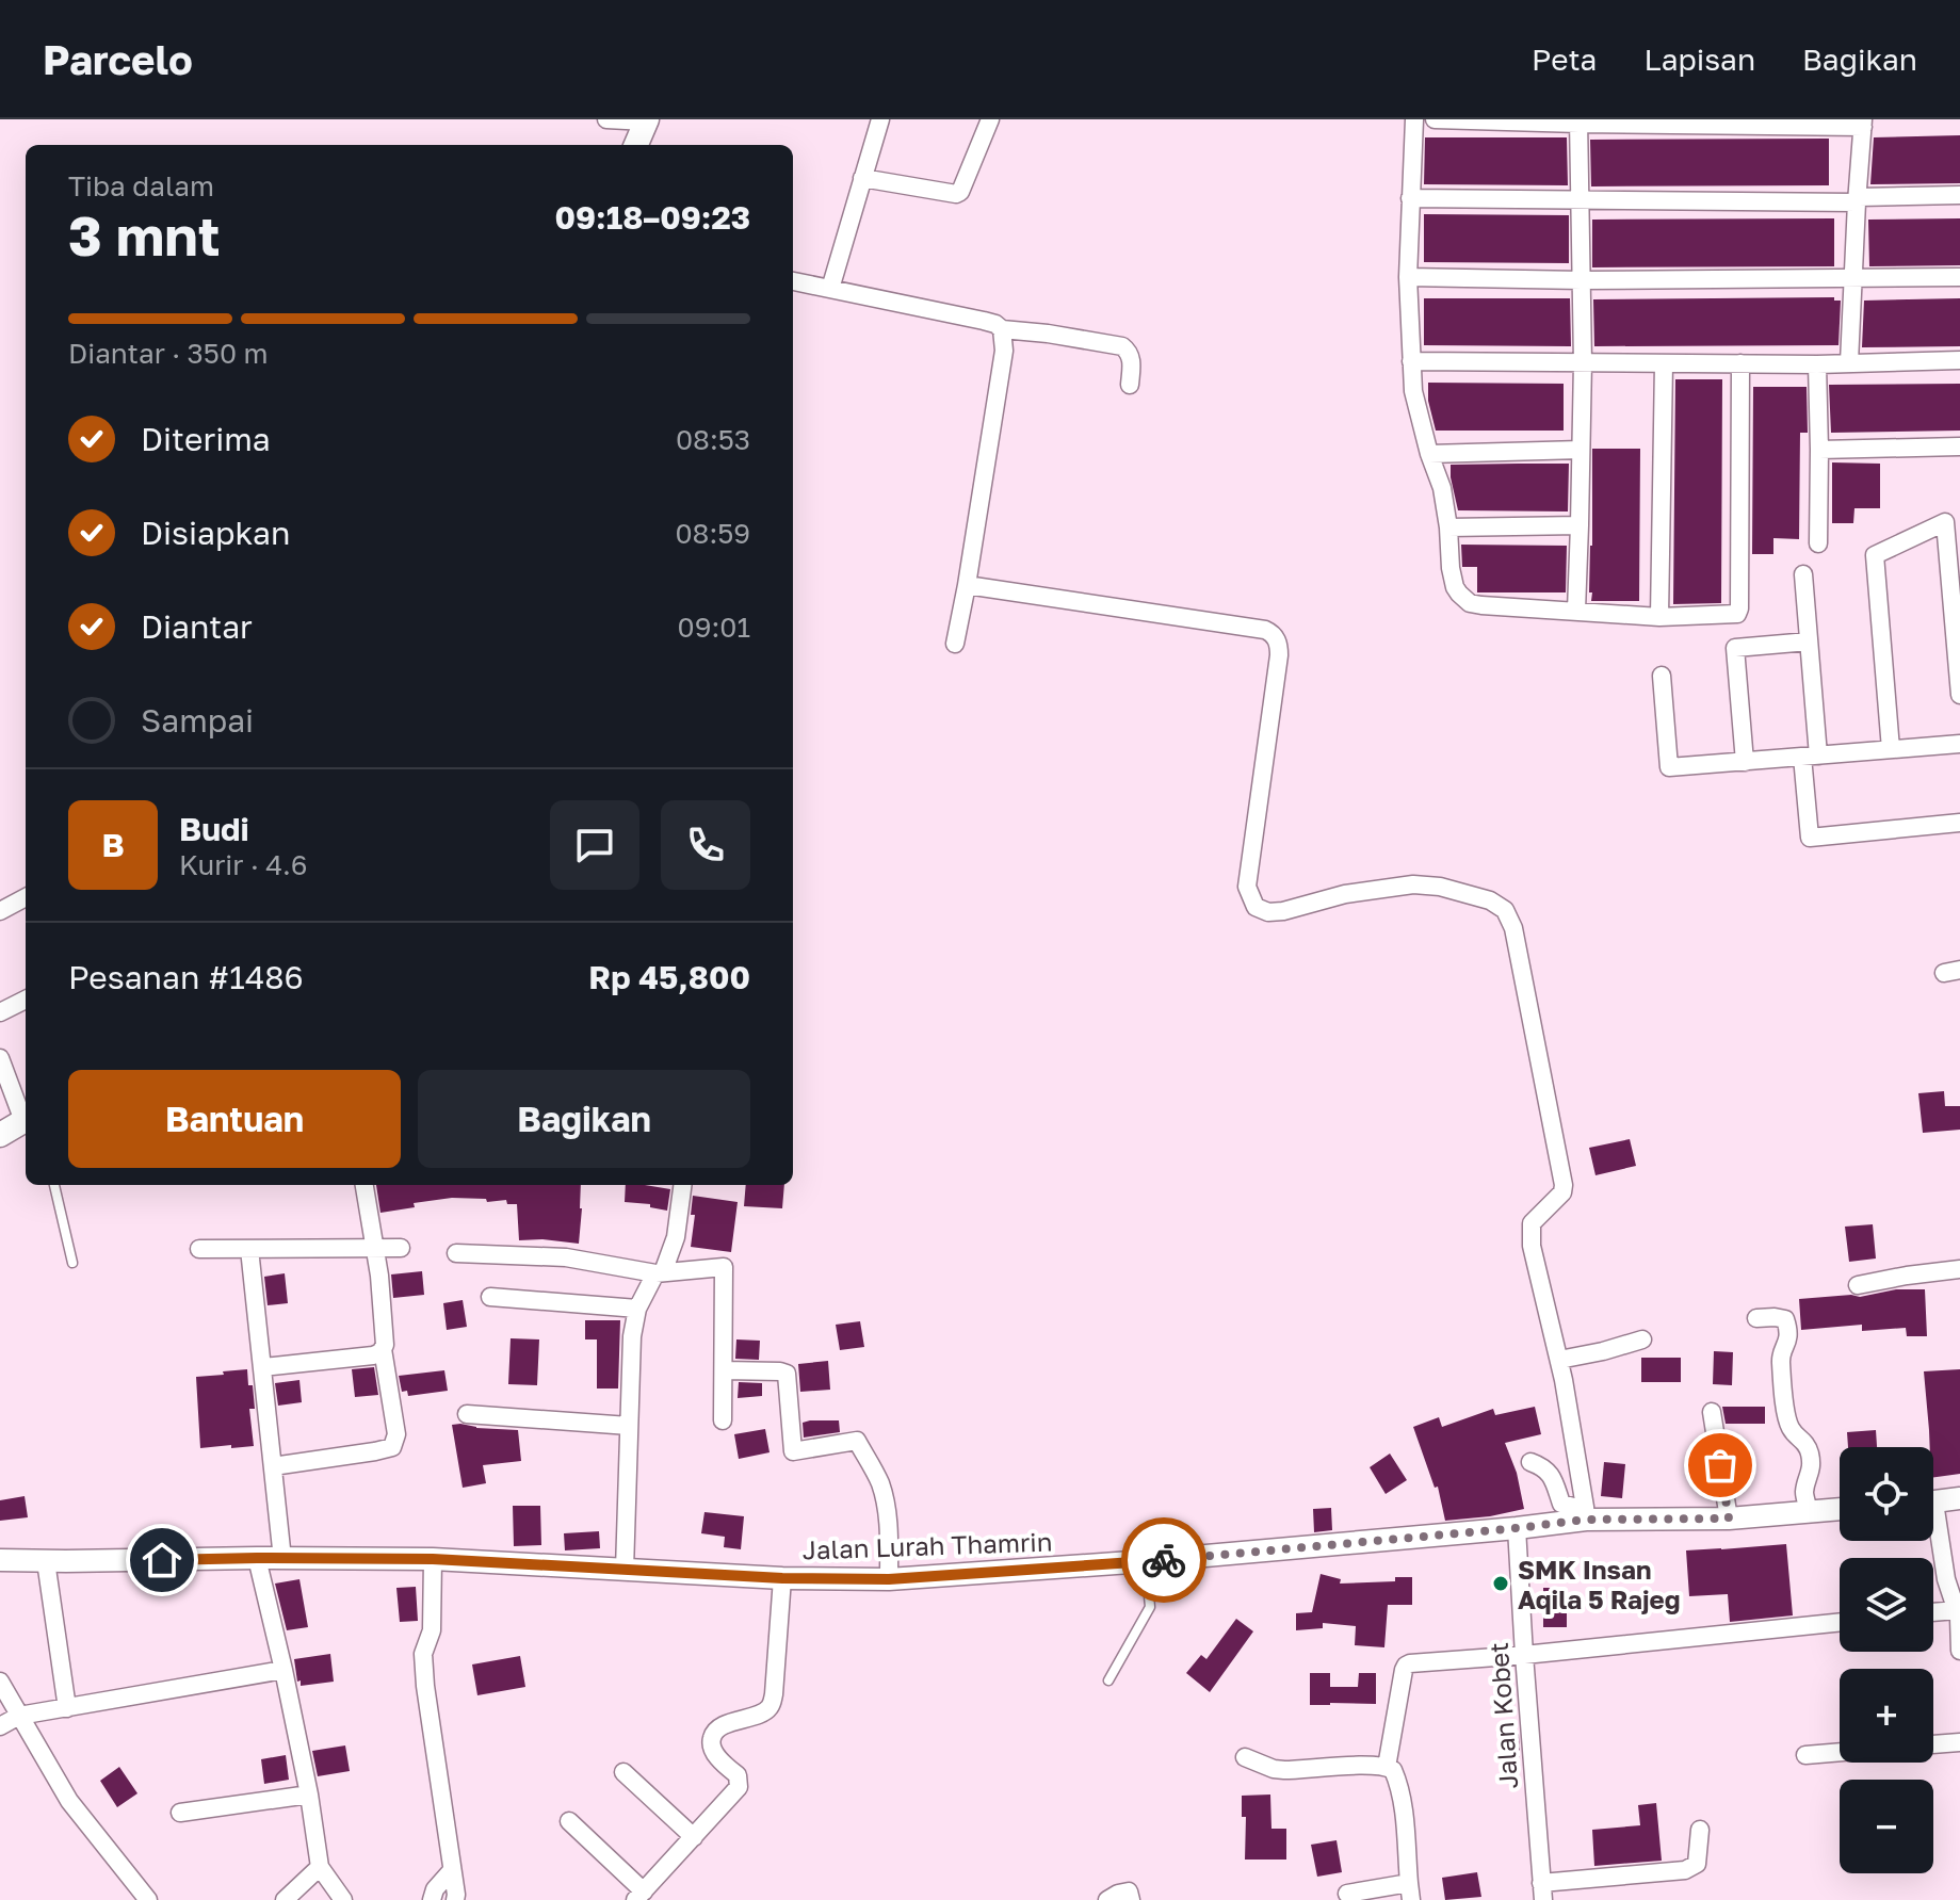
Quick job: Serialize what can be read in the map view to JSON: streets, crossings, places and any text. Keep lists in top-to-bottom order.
{
  "streets": {
    "street": ["Jalan Lurah Thamrin", "Jalan Kobet"]
  },
  "crossings": [
    ["Jalan Lurah Thamrin", "Jalan Kobet"]
  ],
  "places": ["SMK Insan Aqila 5 Rajeg"],
  "page": {
    "header": "Parcelo",
    "nav": ["Peta", "Lapisan", "Bagikan"],
    "heading": ["3 mnt", "Tiba dalam", "09:18–09:23"],
    "panel": [
      "Budi",
      "Kurir · 4.6",
      "Pesanan #1486",
      "Rp 45,800"
    ],
    "bar": "Diantar · 350 m",
    "list": [
      ["Diterima", "08:53"],
      ["Disiapkan", "08:59"],
      ["Diantar", "09:01"],
      "Sampai"
    ],
    "round": "B",
    "buttons": ["Bantuan", "Bagikan"],
    "map_buttons": ["+", "−"]
  }
}
